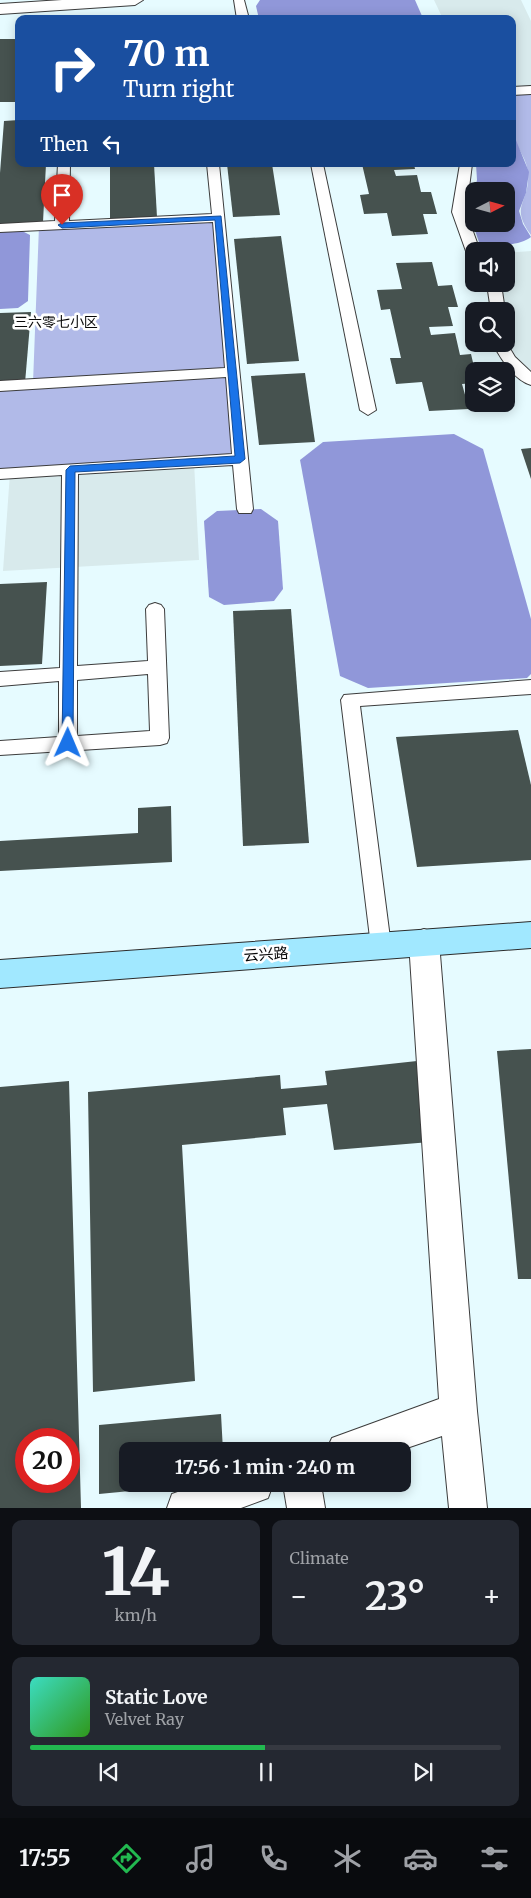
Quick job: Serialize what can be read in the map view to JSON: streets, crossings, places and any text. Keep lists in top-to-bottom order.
{
  "streets": {
    "main road": ["云兴路"]
  },
  "districts": ["三六零七小区"],
  "north": "right",
  "page": {
    "turn": ["70 m", "Turn right"],
    "then": "Then",
    "limit": "20",
    "trip": "17:56 · 1 min · 240 m",
    "tile": [
      ["14", "km/h"],
      "Climate"
    ],
    "heat": ["−", "23°", "+"],
    "song": ["Static Love", "Velvet Ray"],
    "tabs": "17:55"
  }
}
